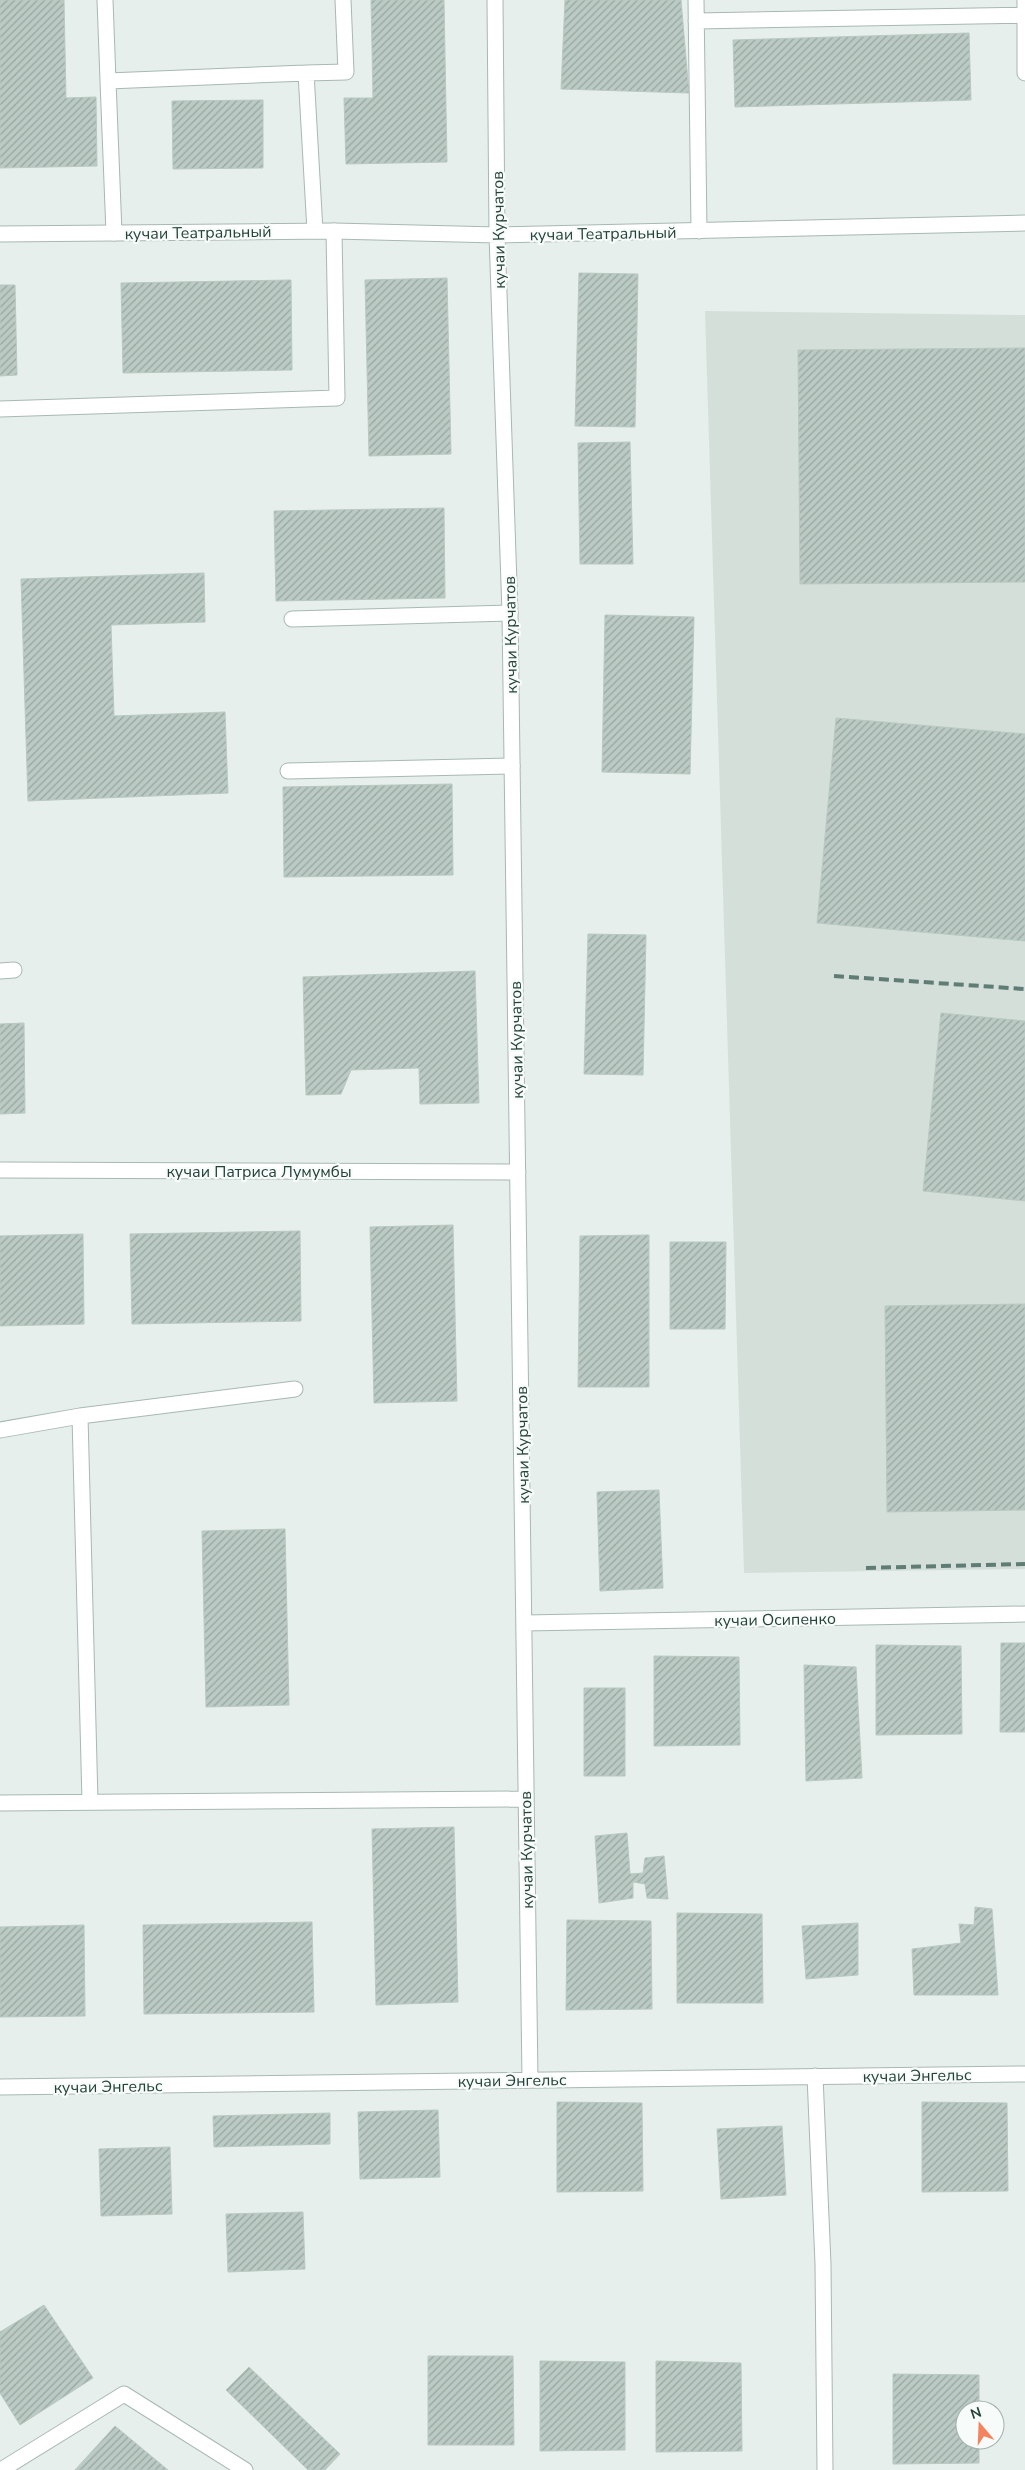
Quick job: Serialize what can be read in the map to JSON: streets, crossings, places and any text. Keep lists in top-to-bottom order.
{
  "streets": {
    "street": [
      "кучаи Курчатов",
      "кучаи Театральный",
      "кучаи Патриса Лумумбы",
      "кучаи Осипенко",
      "кучаи Энгельс"
    ]
  },
  "crossings": [
    ["кучаи Курчатов", "кучаи Театральный"],
    ["кучаи Курчатов", "кучаи Патриса Лумумбы"],
    ["кучаи Курчатов", "кучаи Осипенко"],
    ["кучаи Курчатов", "кучаи Энгельс"]
  ],
  "north": "top"
}
